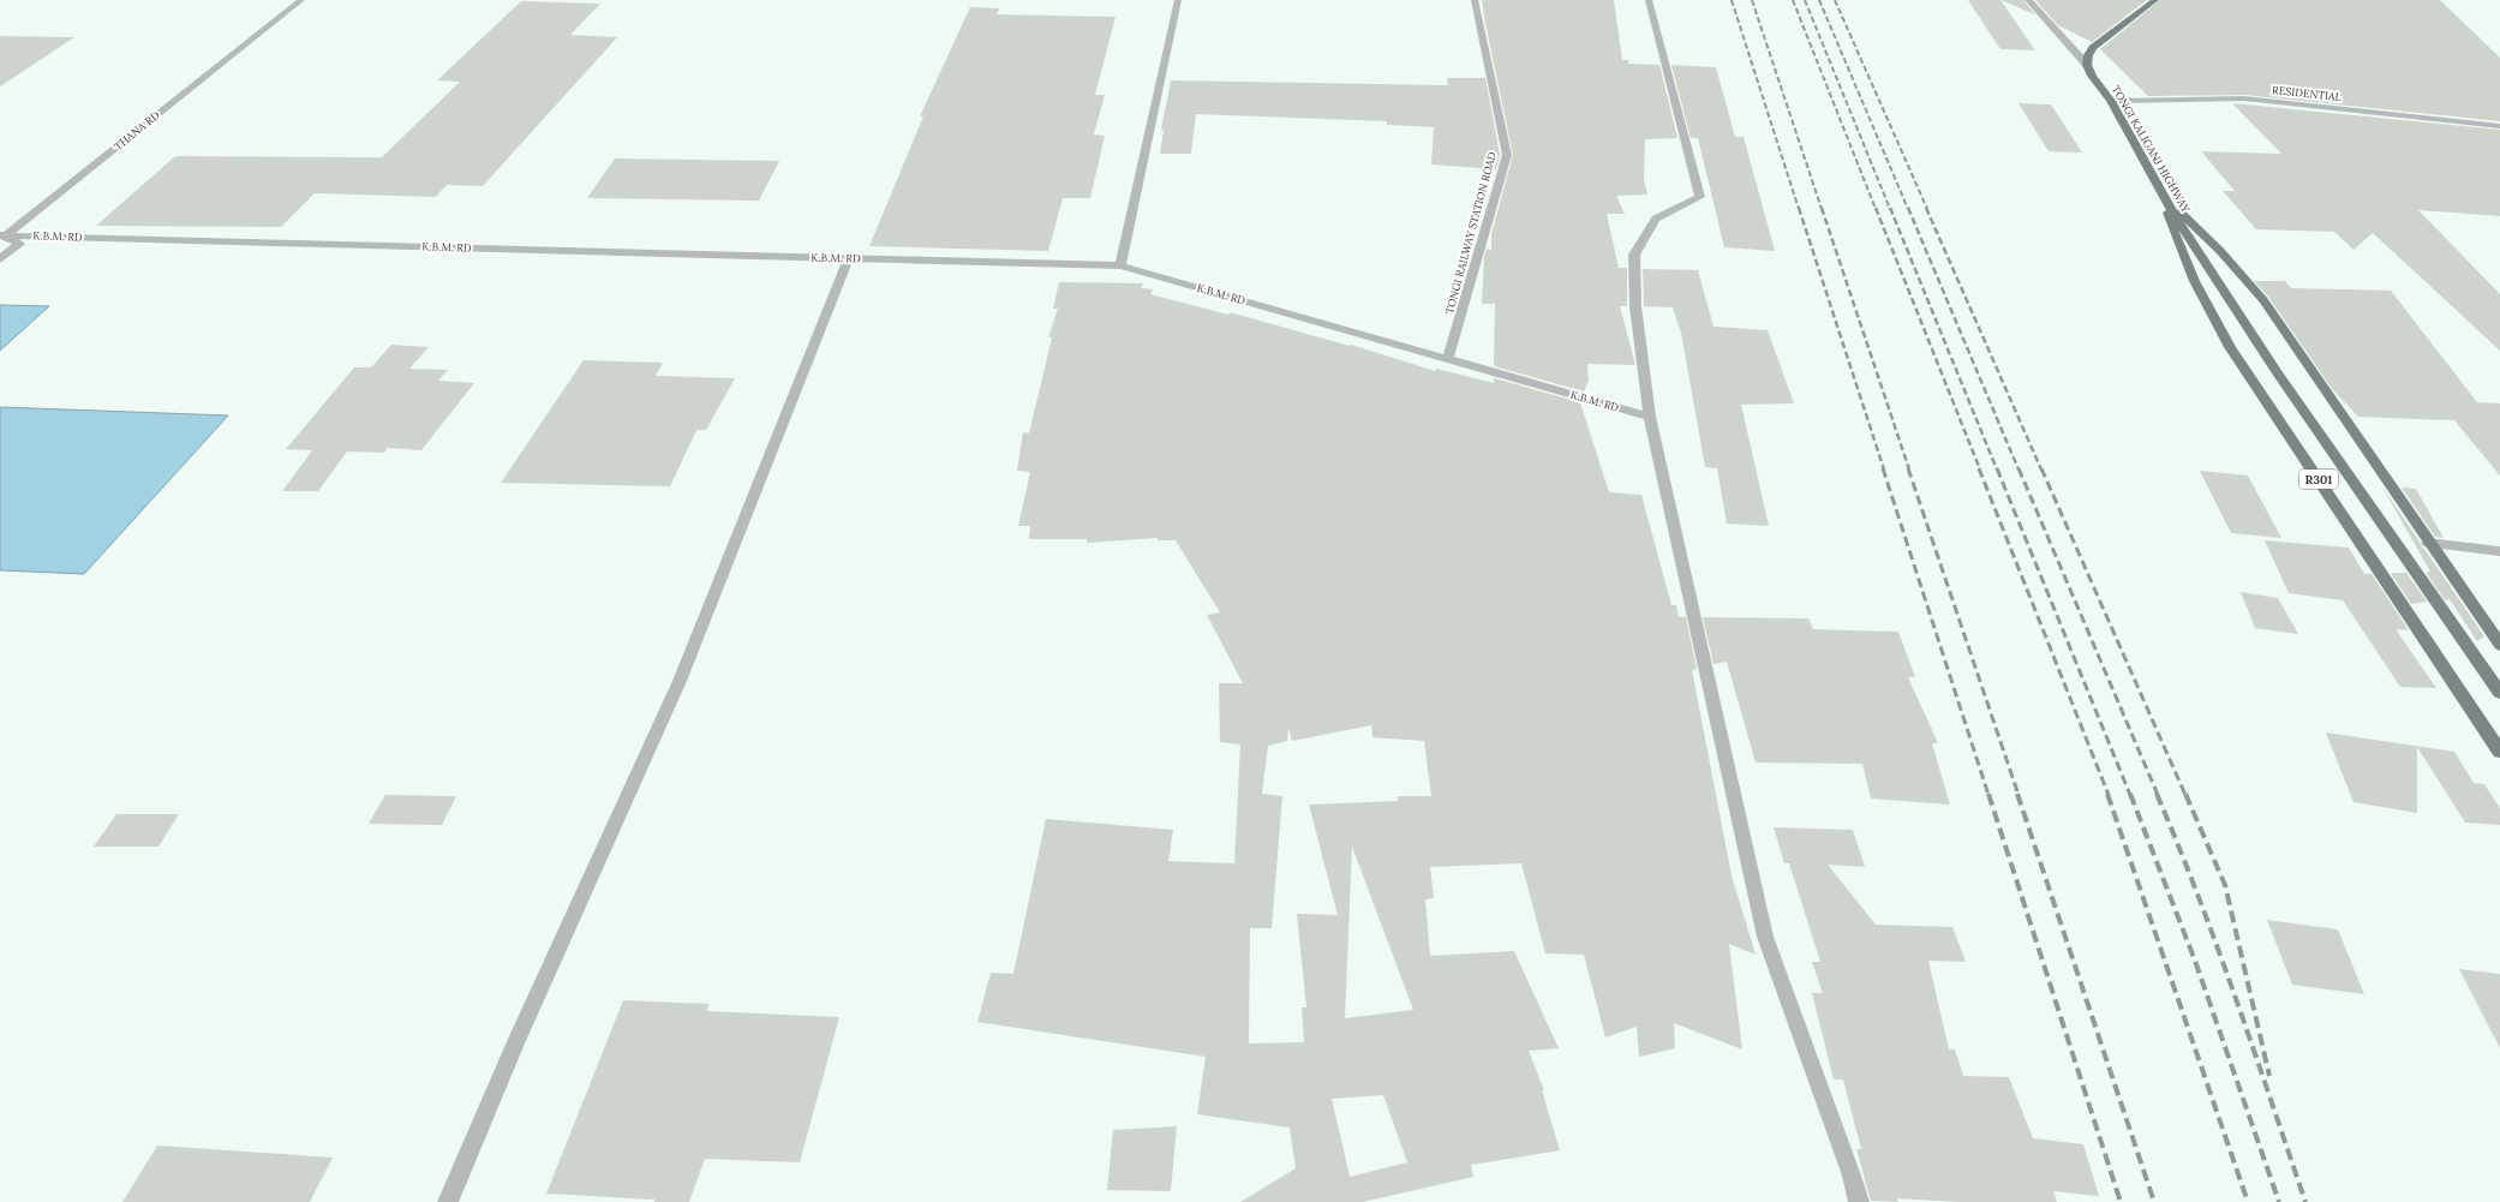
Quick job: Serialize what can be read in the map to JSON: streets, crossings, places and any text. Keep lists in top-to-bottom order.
{
  "streets": {
    "main road": ["TONGI KALIGANJ HIGHWAY", "R301"],
    "street": [
      "RESIDENTIAL",
      "THANA RD",
      "TONGI RAILWAY STATION ROAD",
      "K.B.M. RD"
    ]
  },
  "crossings": [
    ["RESIDENTIAL", "TONGI KALIGANJ HIGHWAY"],
    ["THANA RD", "K.B.M. RD"],
    ["TONGI KALIGANJ HIGHWAY", "R301"],
    ["TONGI RAILWAY STATION ROAD", "K.B.M. RD"]
  ]
}
